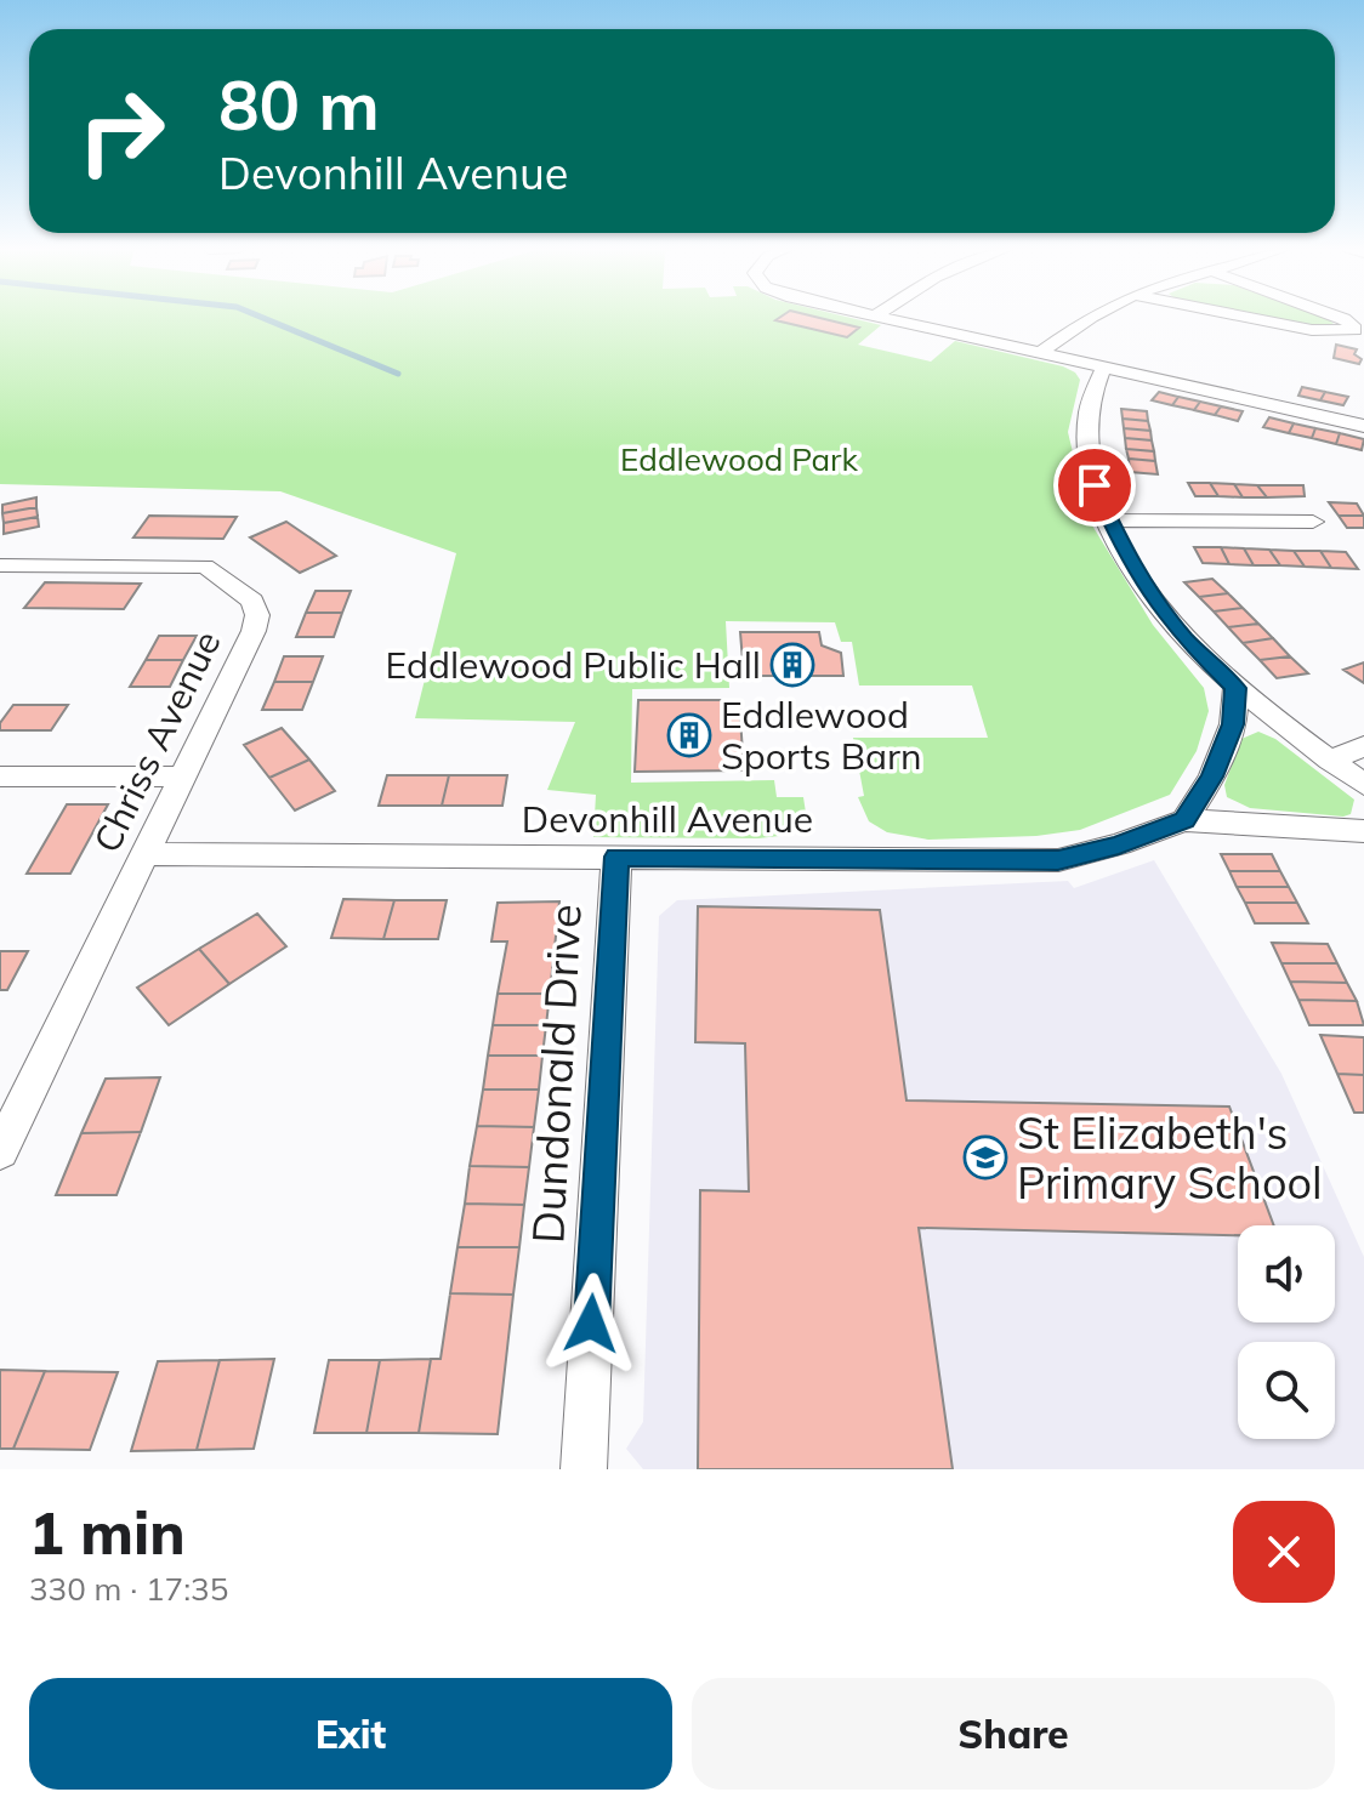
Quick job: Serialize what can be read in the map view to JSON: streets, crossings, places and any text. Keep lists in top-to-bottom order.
{
  "streets": {
    "street": ["Chriss Avenue", "Devonhill Avenue", "Dundonald Drive"]
  },
  "crossings": [
    ["Chriss Avenue", "Devonhill Avenue"],
    ["Devonhill Avenue", "Dundonald Drive"]
  ],
  "parks": ["Eddlewood Park"],
  "places": {
    "building": ["Eddlewood Public Hall", "Eddlewood Sports Barn"],
    "school or university": ["St Elizabeth's Primary School"]
  },
  "page": {
    "turn": ["80 m", "Devonhill Avenue"],
    "heading": ["1 min", "330 m · 17:35"],
    "buttons": ["Exit", "Share"]
  }
}
